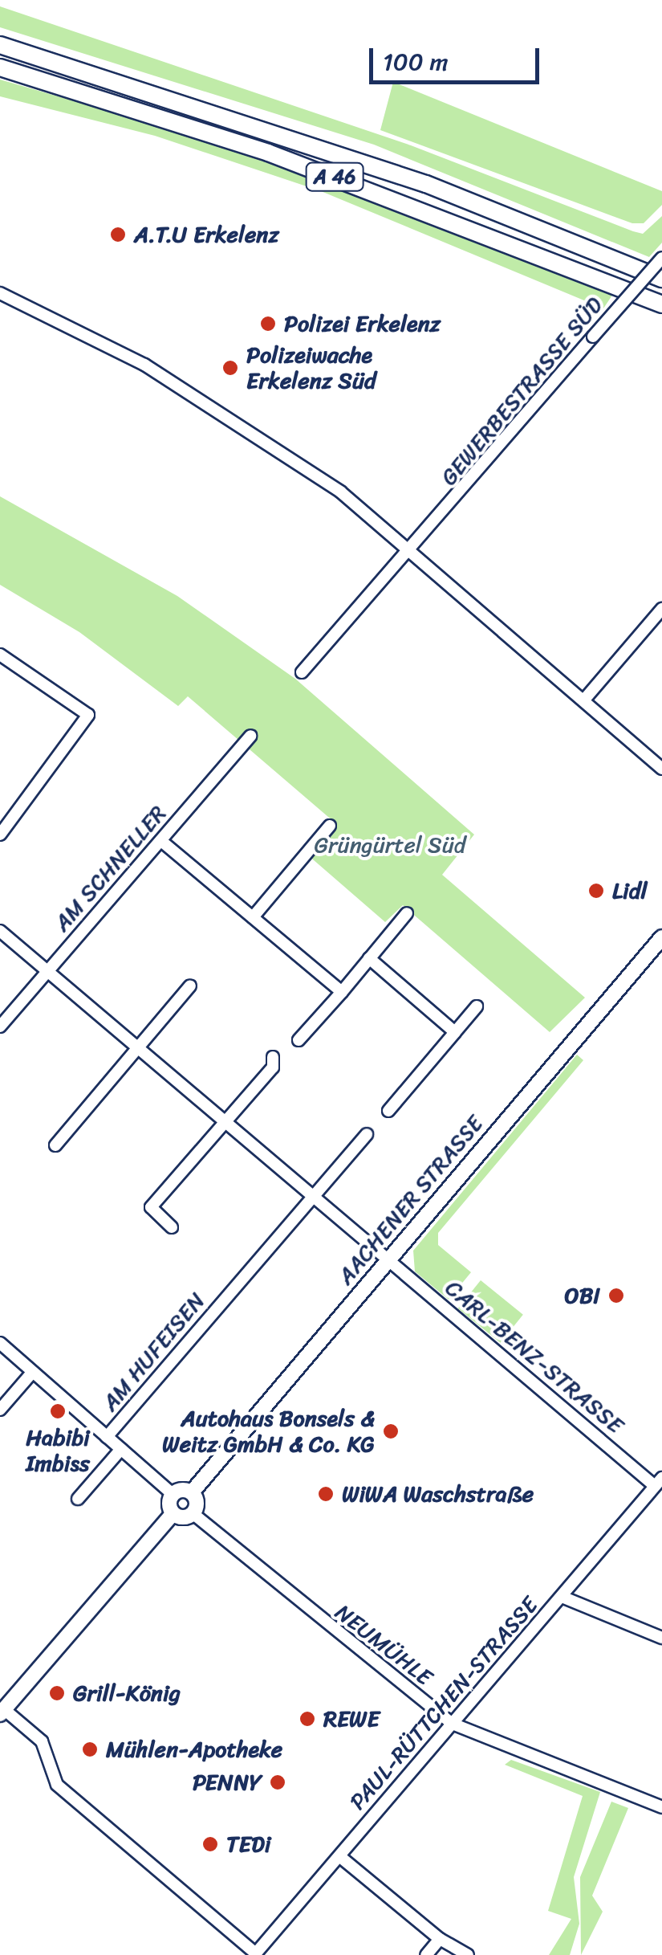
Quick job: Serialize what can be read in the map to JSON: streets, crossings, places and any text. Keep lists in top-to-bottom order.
{
  "streets": {
    "highway": ["A 46"],
    "main road": ["AACHENER STRASSE"],
    "street": [
      "GEWERBESTRASSE SÜD",
      "AM SCHNELLER",
      "AM HUFEISEN",
      "CARL-BENZ-STRASSE",
      "NEUMÜHLE",
      "PAUL-RÜTTCHEN-STRASSE"
    ]
  },
  "crossings": [
    ["AM SCHNELLER", "CARL-BENZ-STRASSE"],
    ["AACHENER STRASSE", "CARL-BENZ-STRASSE"],
    ["AM HUFEISEN", "CARL-BENZ-STRASSE"],
    ["CARL-BENZ-STRASSE", "PAUL-RÜTTCHEN-STRASSE"],
    ["NEUMÜHLE", "PAUL-RÜTTCHEN-STRASSE"]
  ],
  "parks": ["Grüngürtel Süd"],
  "places": [
    "A.T.U Erkelenz",
    "Polizei Erkelenz",
    "Polizeiwache Erkelenz Süd",
    "Lidl",
    "OBI",
    "Habibi Imbiss",
    "Autohaus Bonsels & Weitz GmbH & Co. KG",
    "WiWA Waschstraße",
    "Grill-König",
    "REWE",
    "Mühlen-Apotheke",
    "PENNY",
    "TEDi"
  ],
  "scale_bar": "100 m"
}
